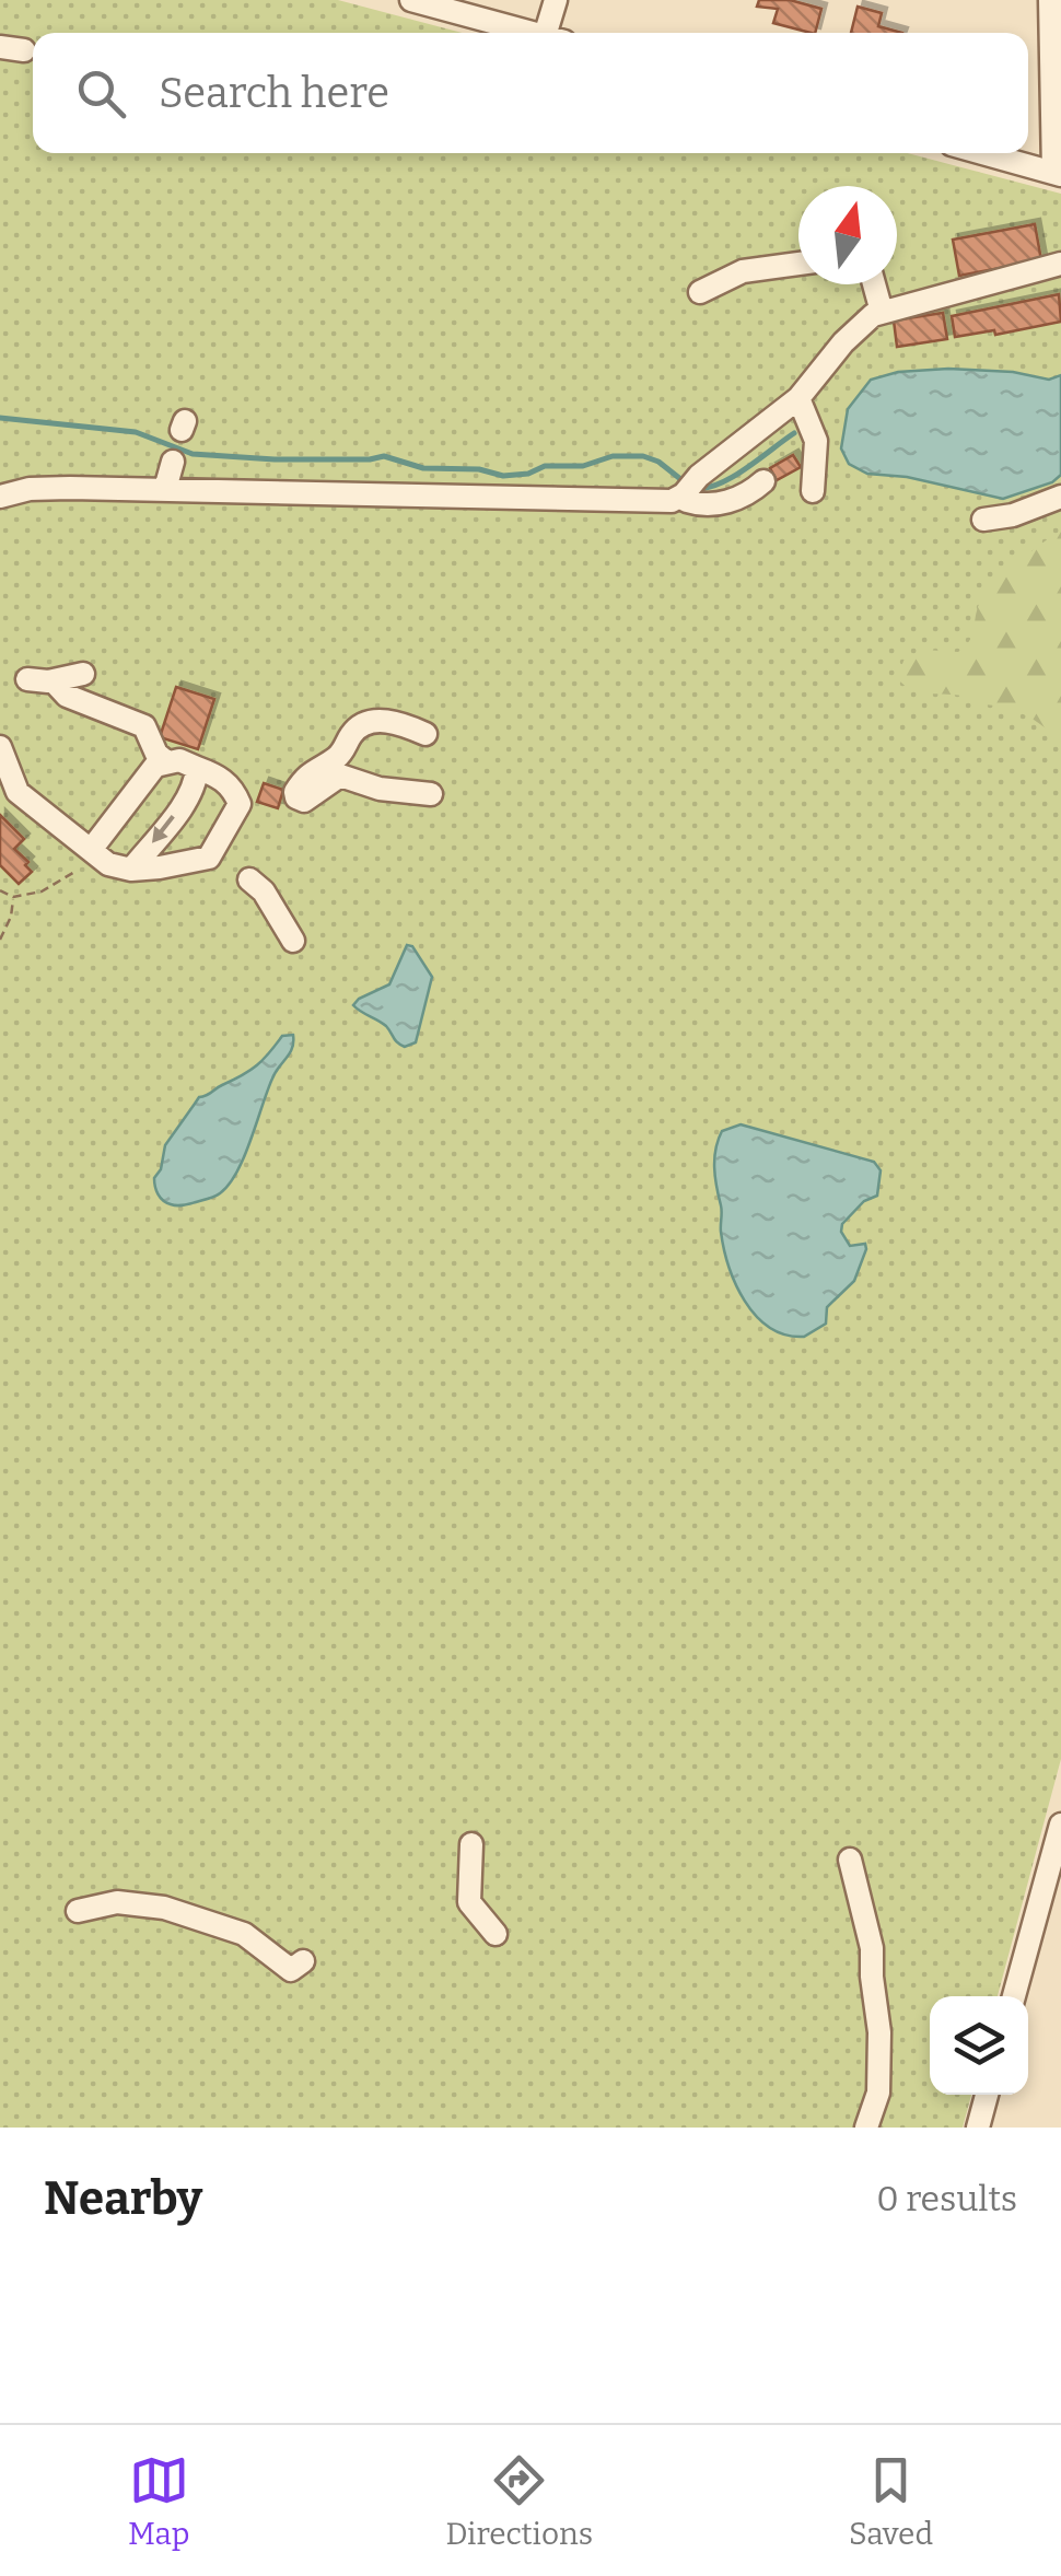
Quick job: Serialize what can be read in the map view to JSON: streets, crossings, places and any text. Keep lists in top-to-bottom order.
{
  "north": "top",
  "page": {
    "search": "Search here",
    "heading": ["Nearby", "0 results"],
    "nav": ["Map", "Directions", "Saved"]
  }
}
